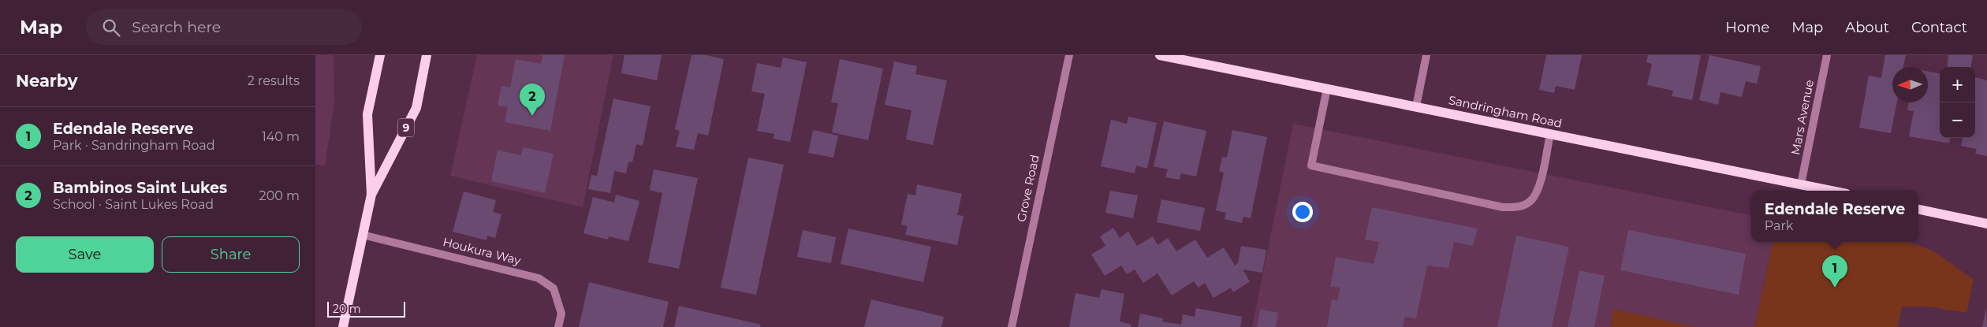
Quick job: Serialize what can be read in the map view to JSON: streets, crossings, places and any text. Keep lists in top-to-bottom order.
{
  "streets": {
    "main road": ["Sandringham Road", "9"],
    "street": ["Mars Avenue", "Grove Road", "Houkura Way"]
  },
  "crossings": [
    ["Sandringham Road", "Mars Avenue"],
    ["9", "Houkura Way"]
  ],
  "scale_bar": "20 m",
  "north": "left",
  "page": {
    "header": "Map",
    "search": "Search here",
    "nav": [
      "Home",
      "Map",
      "About",
      "Contact"
    ],
    "heading": ["Nearby", "2 results"],
    "map_buttons": ["+", "−"],
    "pins": ["2", "1"],
    "list": [
      {
        "mark": "1",
        "name": "Edendale Reserve",
        "note": "Park · Sandringham Road",
        "value": "140 m"
      },
      {
        "mark": "2",
        "name": "Bambinos Saint Lukes",
        "note": "School · Saint Lukes Road",
        "value": "200 m"
      }
    ],
    "popup": ["Edendale Reserve", "Park"],
    "buttons": ["Save", "Share"],
    "scale": "20 m"
  }
}
